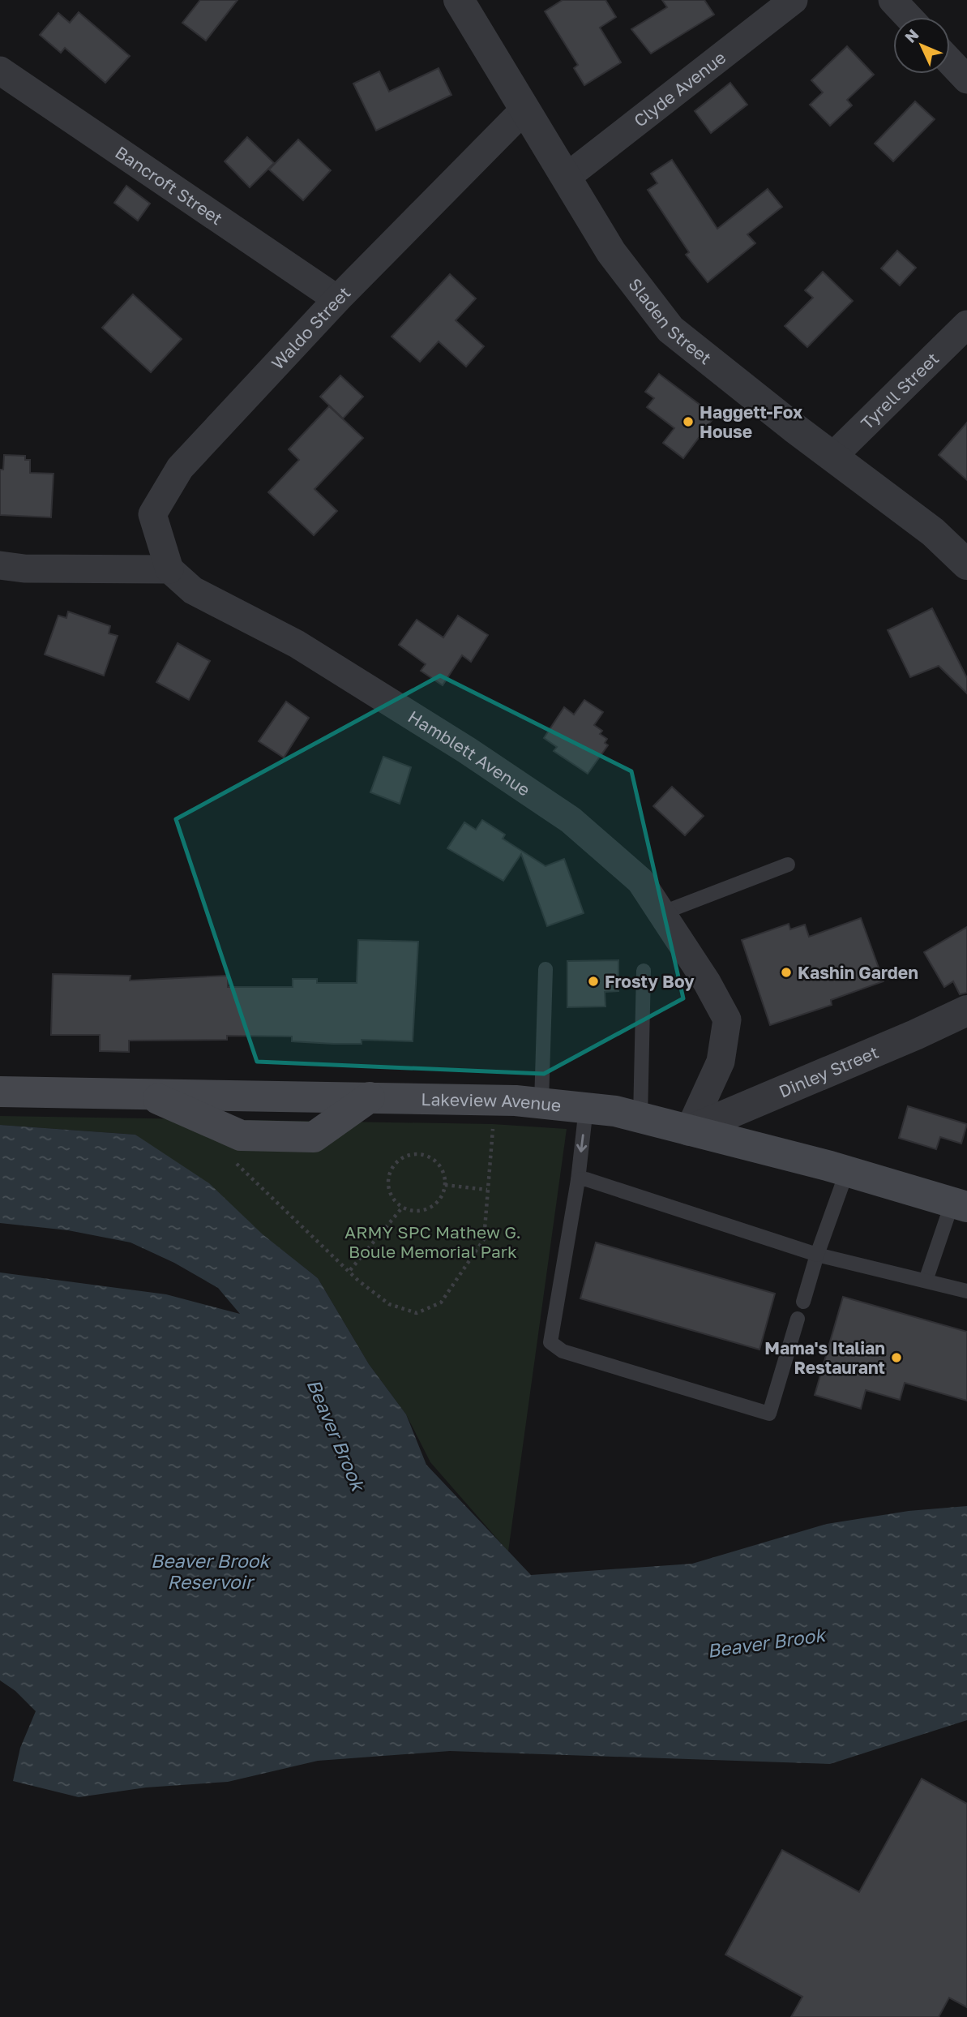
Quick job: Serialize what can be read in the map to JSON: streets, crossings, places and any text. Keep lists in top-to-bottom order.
{
  "streets": {
    "main road": ["Lakeview Avenue"],
    "street": [
      "Clyde Avenue",
      "Bancroft Street",
      "Sladen Street",
      "Waldo Street",
      "Tyrell Street",
      "Hamblett Avenue",
      "Dinley Street"
    ]
  },
  "crossings": [
    ["Clyde Avenue", "Sladen Street"],
    ["Bancroft Street", "Waldo Street"],
    ["Sladen Street", "Waldo Street"],
    ["Sladen Street", "Tyrell Street"],
    ["Waldo Street", "Hamblett Avenue"],
    ["Hamblett Avenue", "Dinley Street"],
    ["Hamblett Avenue", "Lakeview Avenue"],
    ["Dinley Street", "Lakeview Avenue"]
  ],
  "water": ["Beaver Brook", "Beaver Brook Reservoir"],
  "parks": ["ARMY SPC Mathew G. Boule Memorial Park"],
  "places": [
    "Haggett-Fox House",
    "Kashin Garden",
    "Frosty Boy",
    "Mama's Italian Restaurant"
  ],
  "north": "top left"
}
